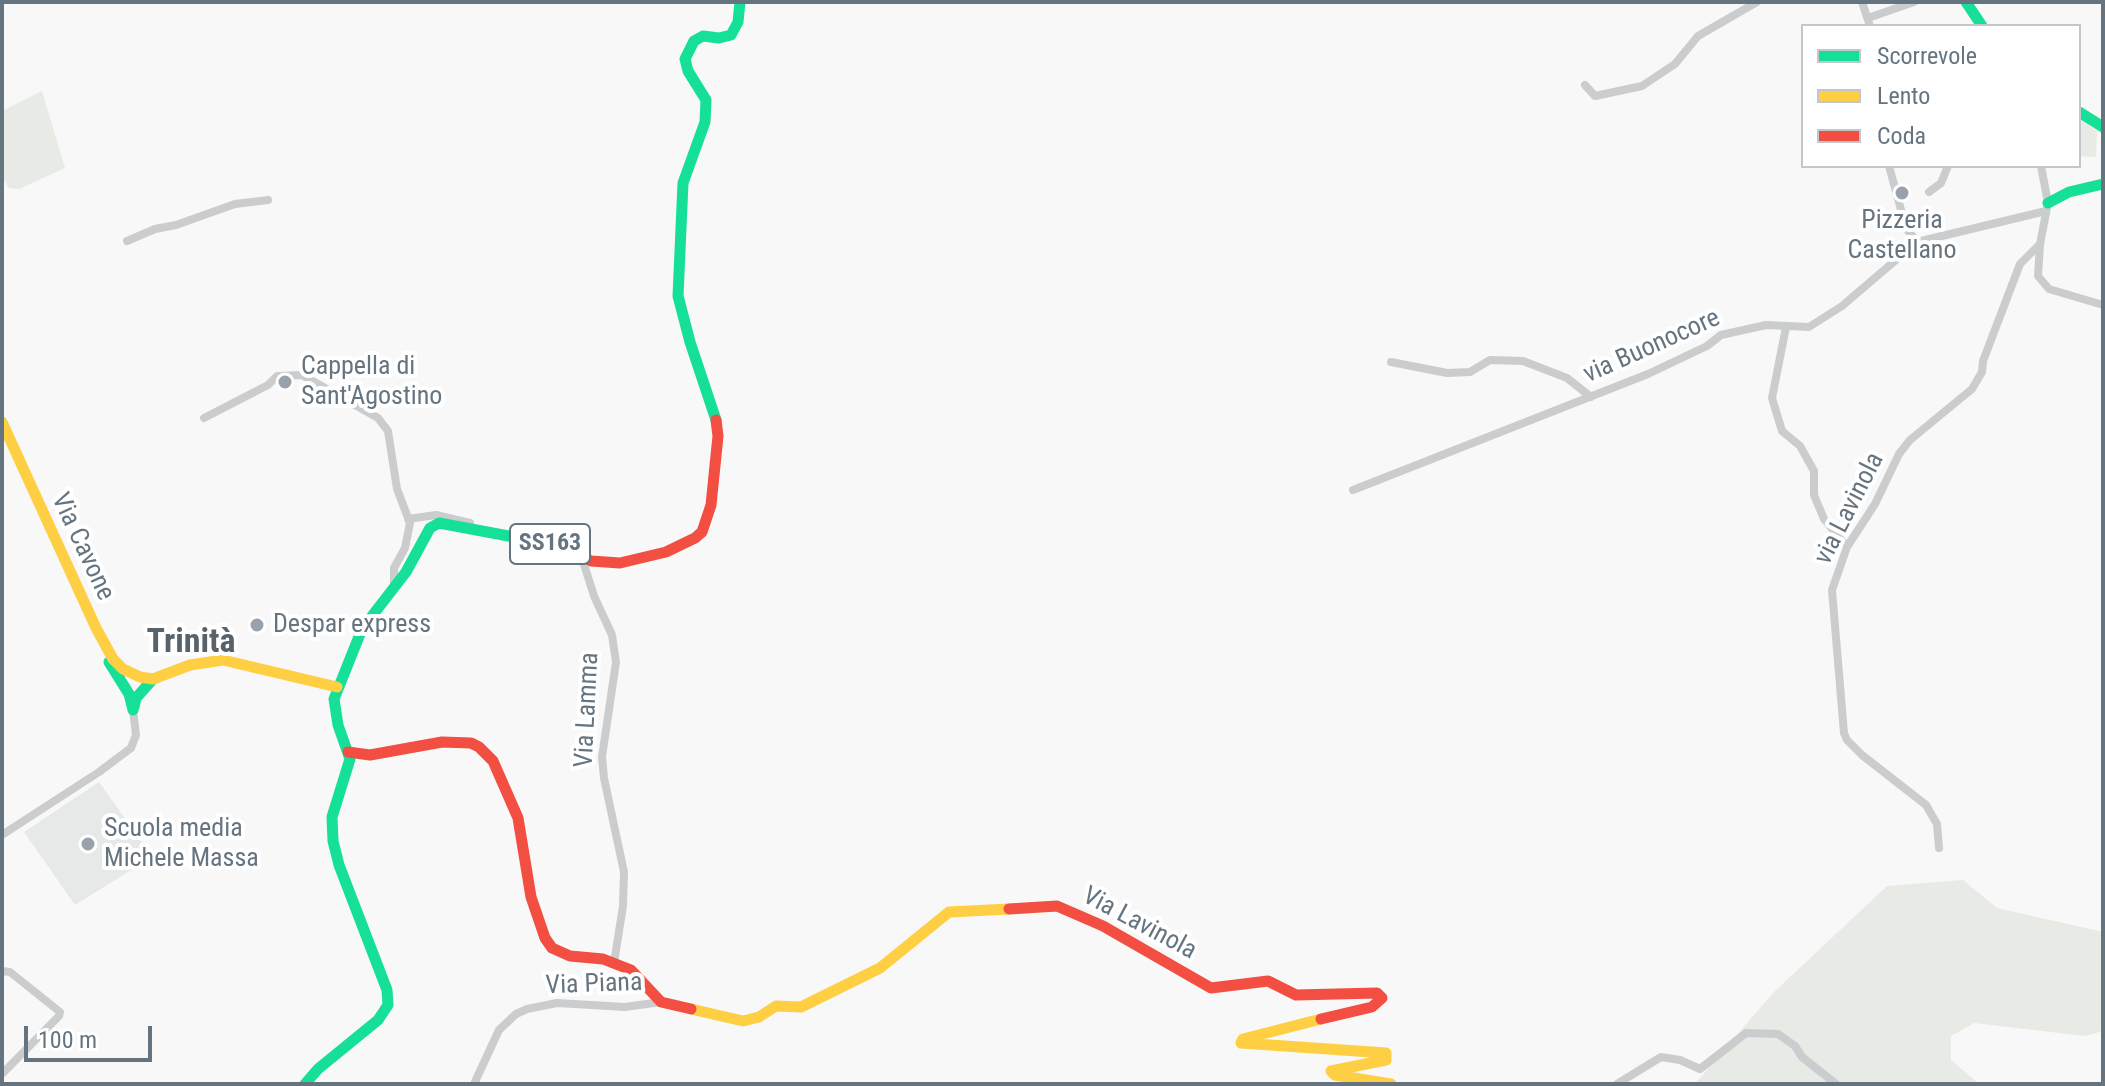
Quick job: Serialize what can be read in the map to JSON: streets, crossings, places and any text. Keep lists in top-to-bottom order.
{
  "streets": {
    "main road": ["SS163", "Via Cavone", "Via Lavinola"],
    "street": [
      "via Buonocore",
      "via Lavinola",
      "Via Lamma",
      "Via Piana"
    ]
  },
  "crossings": [
    ["SS163", "Via Lamma"],
    ["Via Lavinola", "Via Piana"]
  ],
  "districts": ["Trinità"],
  "places": [
    "Pizzeria Castellano",
    "Cappella di Sant'Agostino",
    "Despar express",
    "Scuola media Michele Massa"
  ],
  "legend": ["Scorrevole", "Lento", "Coda"],
  "scale_bar": "100 m"
}
